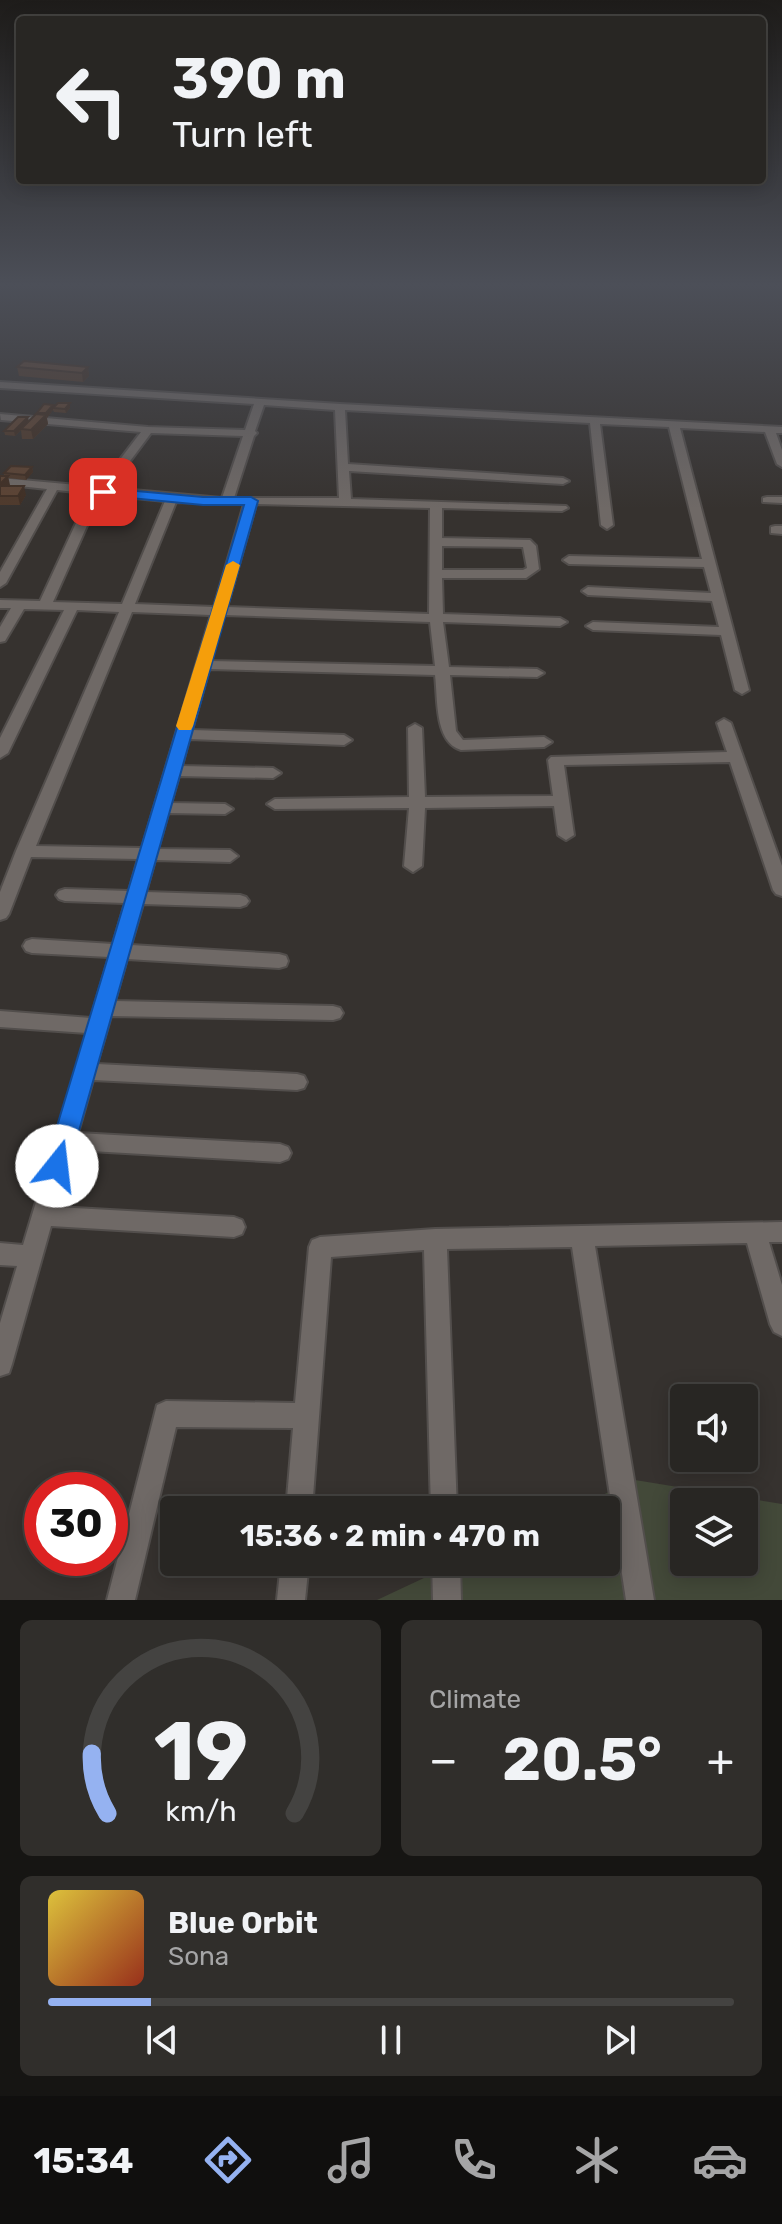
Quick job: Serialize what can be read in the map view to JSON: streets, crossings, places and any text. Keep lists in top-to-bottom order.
{
  "page": {
    "turn": ["390 m", "Turn left"],
    "limit": "30",
    "trip": "15:36 · 2 min · 470 m",
    "tile": "Climate",
    "heat": ["−", "20.5°", "+"],
    "song": ["Blue Orbit", "Sona"],
    "tabs": "15:34",
    "gauge": ["19", "km/h"]
  }
}
